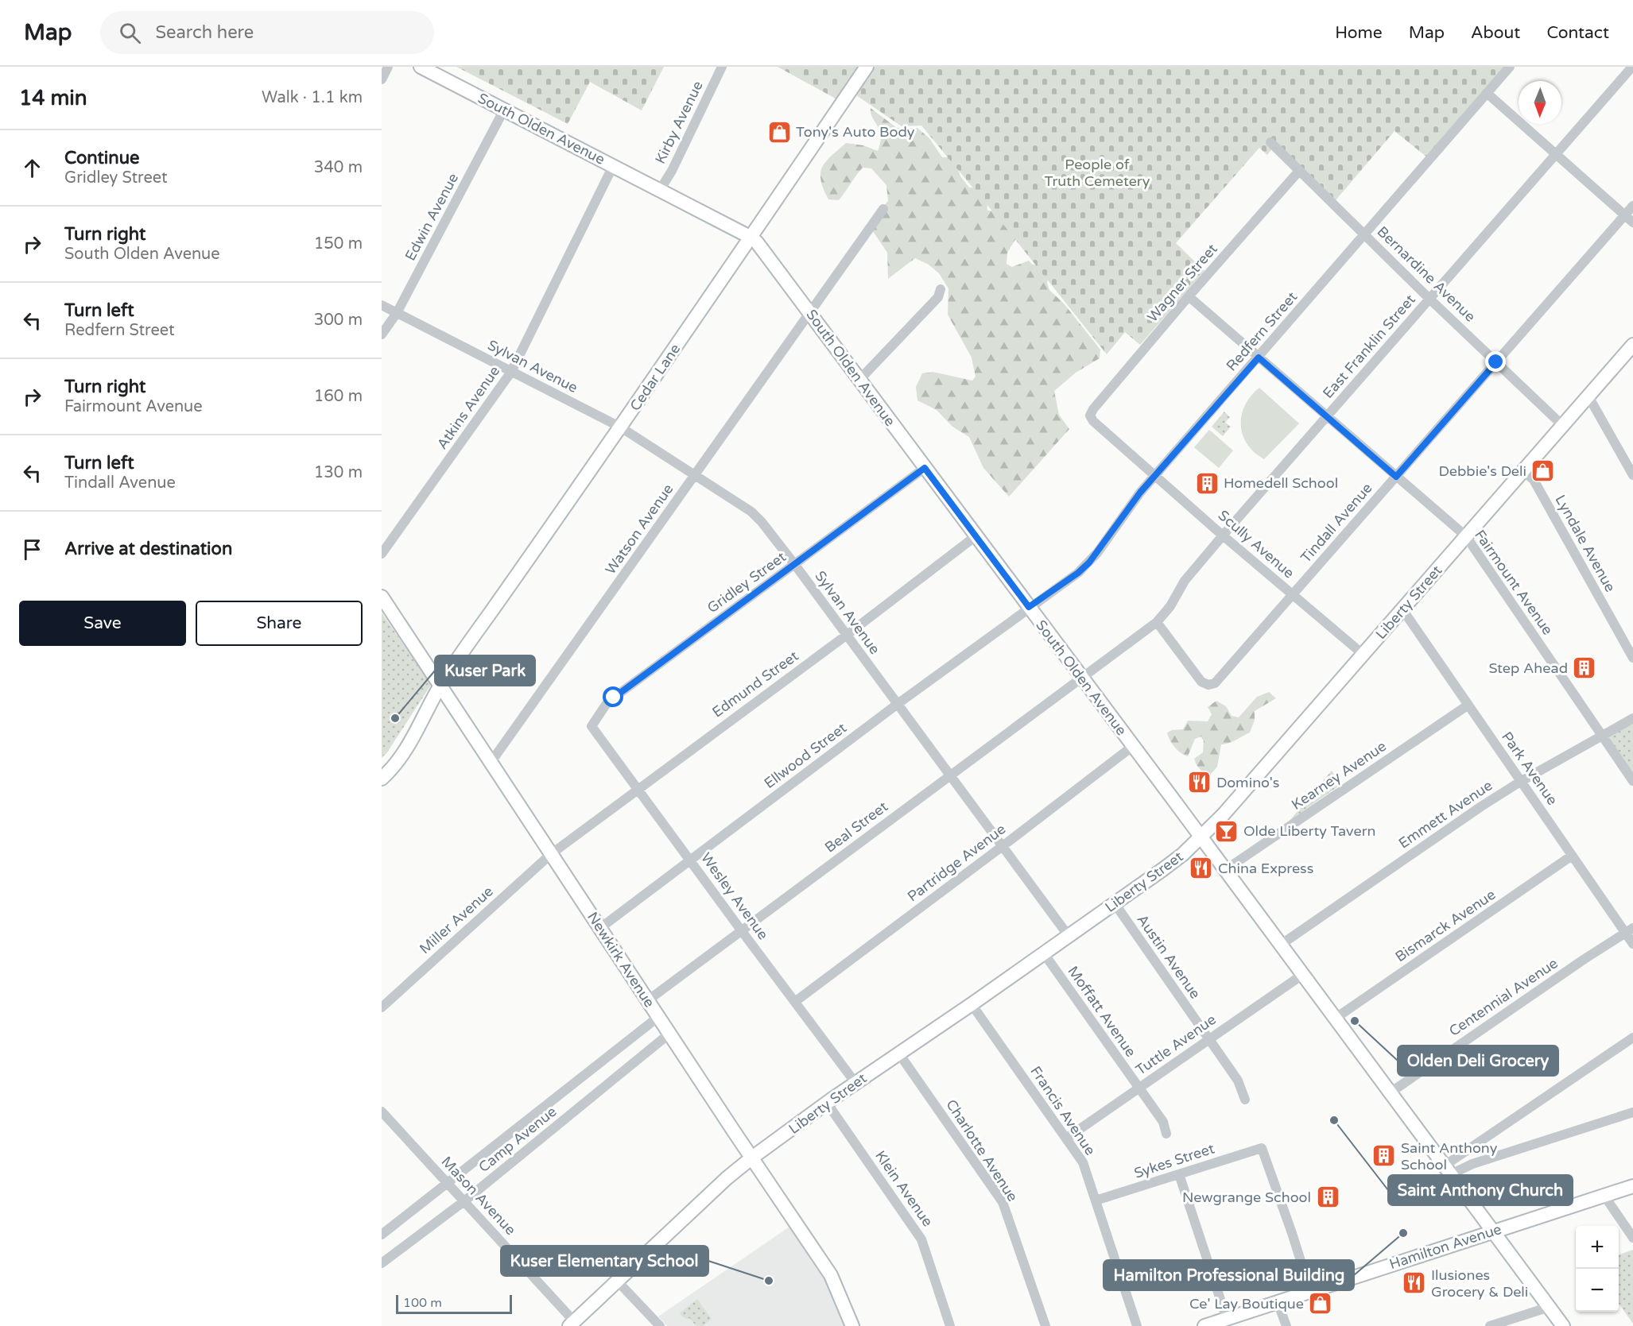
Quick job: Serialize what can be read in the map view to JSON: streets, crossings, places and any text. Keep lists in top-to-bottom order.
{
  "streets": {
    "street": [
      "Kirby Avenue",
      "South Olden Avenue",
      "Edwin Avenue",
      "Bernardine Avenue",
      "Wagner Street",
      "Redfern Street",
      "East Franklin Street",
      "Sylvan Avenue",
      "Cedar Lane",
      "Atkins Avenue",
      "Tindall Avenue",
      "Watson Avenue",
      "Lyndale Avenue",
      "Scully Avenue",
      "Gridley Street",
      "Fairmount Avenue",
      "Liberty Street",
      "Edmund Street",
      "Ellwood Street",
      "Park Avenue",
      "Kearney Avenue",
      "Emmett Avenue",
      "Beal Street",
      "Partridge Avenue",
      "Wesley Avenue",
      "Miller Avenue",
      "Bismarck Avenue",
      "Austin Avenue",
      "Newkirk Avenue",
      "Centennial Avenue",
      "Moffatt Avenue",
      "Tuttle Avenue",
      "Francis Avenue",
      "Camp Avenue",
      "Charlotte Avenue",
      "Sykes Street",
      "Klein Avenue",
      "Mason Avenue",
      "Hamilton Avenue"
    ]
  },
  "crossings": [
    ["Kirby Avenue", "South Olden Avenue"],
    ["South Olden Avenue", "Edwin Avenue"],
    ["South Olden Avenue", "Redfern Street"],
    ["South Olden Avenue", "East Franklin Street"],
    ["South Olden Avenue", "Cedar Lane"],
    ["South Olden Avenue", "Atkins Avenue"],
    ["South Olden Avenue", "Watson Avenue"],
    ["South Olden Avenue", "Gridley Street"],
    ["South Olden Avenue", "Liberty Street"],
    ["South Olden Avenue", "Edmund Street"],
    ["South Olden Avenue", "Ellwood Street"],
    ["South Olden Avenue", "Kearney Avenue"],
    ["South Olden Avenue", "Emmett Avenue"],
    ["South Olden Avenue", "Beal Street"],
    ["South Olden Avenue", "Partridge Avenue"],
    ["South Olden Avenue", "Bismarck Avenue"],
    ["South Olden Avenue", "Centennial Avenue"],
    ["South Olden Avenue", "Tuttle Avenue"],
    ["South Olden Avenue", "Hamilton Avenue"],
    ["Edwin Avenue", "Sylvan Avenue"],
    ["Bernardine Avenue", "Wagner Street"],
    ["Bernardine Avenue", "Redfern Street"],
    ["Bernardine Avenue", "East Franklin Street"],
    ["Bernardine Avenue", "Tindall Avenue"],
    ["Bernardine Avenue", "Liberty Street"],
    ["Wagner Street", "Scully Avenue"],
    ["Wagner Street", "Fairmount Avenue"],
    ["Redfern Street", "Scully Avenue"],
    ["Redfern Street", "Fairmount Avenue"],
    ["Redfern Street", "Ellwood Street"],
    ["East Franklin Street", "Tindall Avenue"],
    ["East Franklin Street", "Scully Avenue"],
    ["East Franklin Street", "Fairmount Avenue"],
    ["East Franklin Street", "Beal Street"],
    ["Sylvan Avenue", "Cedar Lane"],
    ["Sylvan Avenue", "Atkins Avenue"],
    ["Sylvan Avenue", "Watson Avenue"],
    ["Sylvan Avenue", "Gridley Street"],
    ["Sylvan Avenue", "Liberty Street"],
    ["Sylvan Avenue", "Edmund Street"],
    ["Sylvan Avenue", "Ellwood Street"],
    ["Sylvan Avenue", "Beal Street"],
    ["Sylvan Avenue", "Partridge Avenue"],
    ["Cedar Lane", "Newkirk Avenue"],
    ["Tindall Avenue", "Scully Avenue"],
    ["Tindall Avenue", "Fairmount Avenue"],
    ["Watson Avenue", "Newkirk Avenue"],
    ["Lyndale Avenue", "Liberty Street"],
    ["Scully Avenue", "Liberty Street"],
    ["Gridley Street", "Wesley Avenue"],
    ["Fairmount Avenue", "Liberty Street"],
    ["Fairmount Avenue", "Emmett Avenue"],
    ["Liberty Street", "Park Avenue"],
    ["Liberty Street", "Wesley Avenue"],
    ["Liberty Street", "Austin Avenue"],
    ["Liberty Street", "Newkirk Avenue"],
    ["Liberty Street", "Moffatt Avenue"],
    ["Liberty Street", "Francis Avenue"],
    ["Liberty Street", "Charlotte Avenue"],
    ["Liberty Street", "Klein Avenue"],
    ["Liberty Street", "Mason Avenue"],
    ["Edmund Street", "Wesley Avenue"],
    ["Edmund Street", "Miller Avenue"],
    ["Edmund Street", "Newkirk Avenue"],
    ["Ellwood Street", "Wesley Avenue"],
    ["Ellwood Street", "Newkirk Avenue"],
    ["Park Avenue", "Kearney Avenue"],
    ["Park Avenue", "Emmett Avenue"],
    ["Park Avenue", "Bismarck Avenue"],
    ["Park Avenue", "Centennial Avenue"],
    ["Beal Street", "Wesley Avenue"],
    ["Beal Street", "Newkirk Avenue"],
    ["Partridge Avenue", "Wesley Avenue"],
    ["Miller Avenue", "Newkirk Avenue"],
    ["Austin Avenue", "Tuttle Avenue"],
    ["Newkirk Avenue", "Camp Avenue"],
    ["Moffatt Avenue", "Tuttle Avenue"],
    ["Tuttle Avenue", "Francis Avenue"],
    ["Francis Avenue", "Sykes Street"],
    ["Camp Avenue", "Mason Avenue"],
    ["Sykes Street", "Hamilton Avenue"]
  ],
  "parks": ["People of Truth Cemetery"],
  "places": {
    "shop": ["Tony's Auto Body", "Debbie's Deli", "Ce' Lay Boutique"],
    "building": [
      "Homedell School",
      "Step Ahead",
      "Saint Anthony School",
      "Newgrange School"
    ],
    "other": [
      "Kuser Park",
      "Olden Deli Grocery",
      "Saint Anthony Church",
      "Hamilton Professional Building",
      "Kuser Elementary School"
    ],
    "restaurant": ["Domino's", "China Express", "Ilusiones Grocery & Deli"],
    "bar": ["Olde Liberty Tavern"]
  },
  "scale_bar": "100 m",
  "north": "bottom",
  "page": {
    "header": "Map",
    "search": "Search here",
    "nav": [
      "Home",
      "Map",
      "About",
      "Contact"
    ],
    "heading": ["14 min", "Walk · 1.1 km"],
    "list": [
      ["Continue", "Gridley Street", "340 m"],
      ["Turn right", "South Olden Avenue", "150 m"],
      ["Turn left", "Redfern Street", "300 m"],
      ["Turn right", "Fairmount Avenue", "160 m"],
      ["Turn left", "Tindall Avenue", "130 m"],
      "Arrive at destination"
    ],
    "buttons": ["Save", "Share"],
    "map_buttons": ["+", "−"],
    "scale": "100 m"
  }
}
